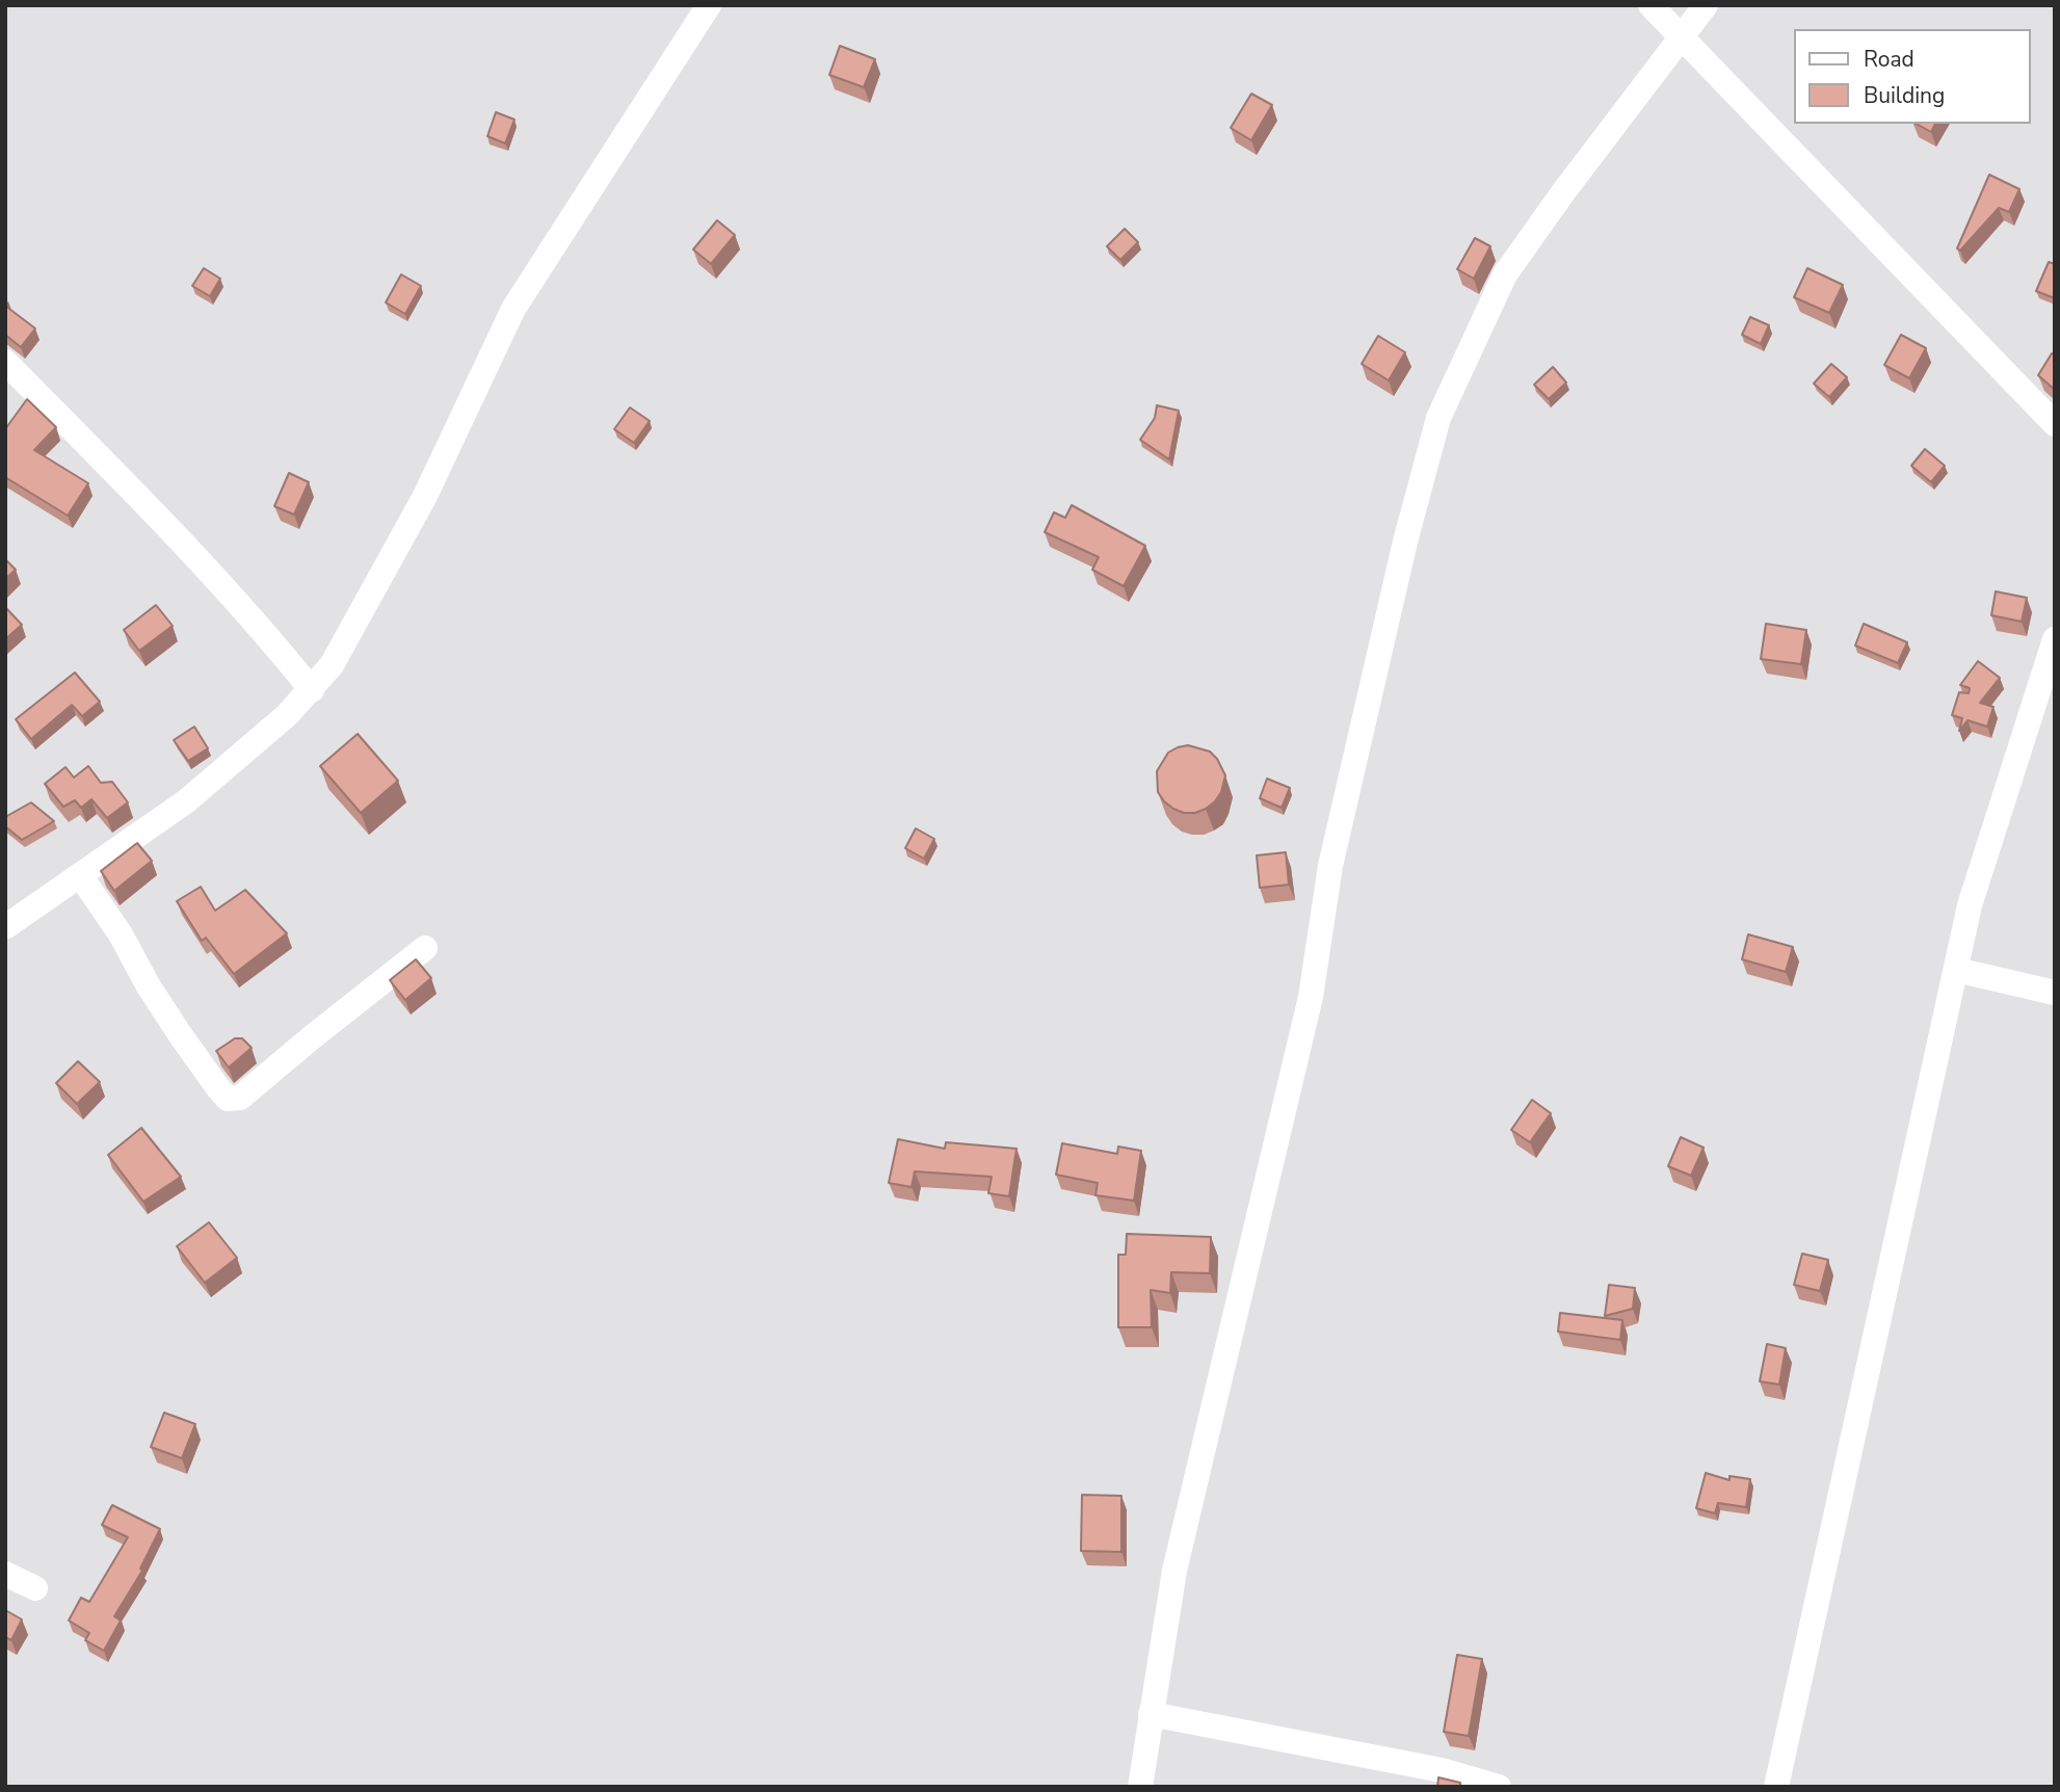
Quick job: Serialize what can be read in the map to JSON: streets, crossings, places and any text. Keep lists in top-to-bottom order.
{
  "legend": ["Road", "Building"]
}
